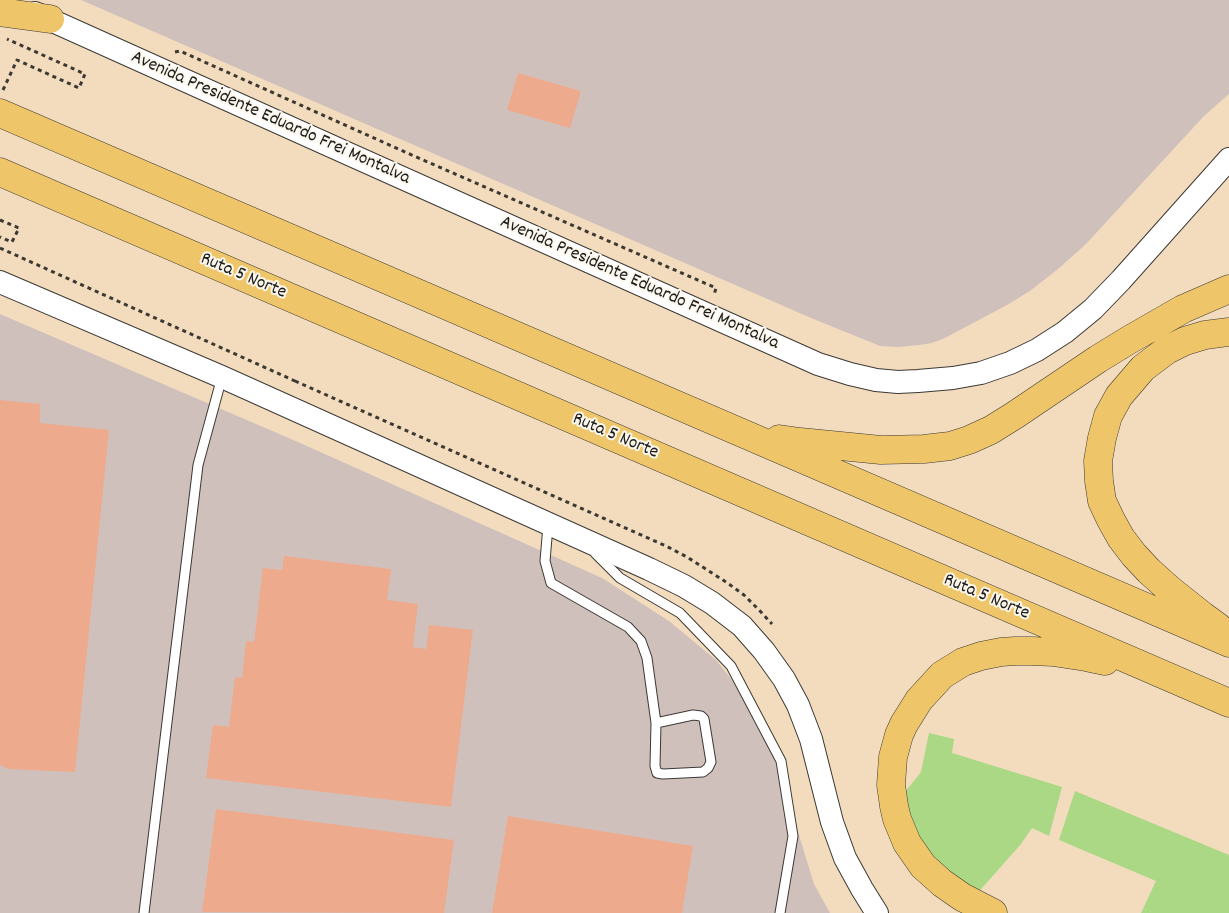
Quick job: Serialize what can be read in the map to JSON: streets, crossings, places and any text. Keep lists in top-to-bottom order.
{
  "streets": {
    "highway": ["Ruta 5 Norte"],
    "street": ["Avenida Presidente Eduardo Frei Montalva"]
  }
}
